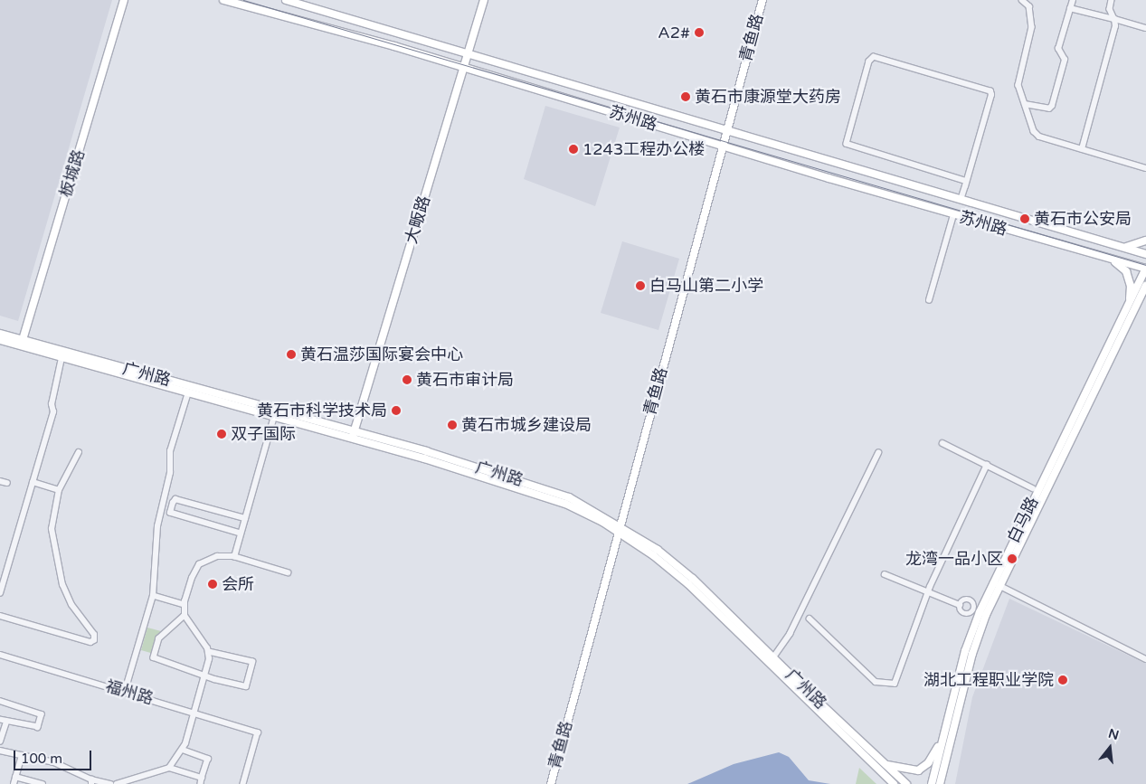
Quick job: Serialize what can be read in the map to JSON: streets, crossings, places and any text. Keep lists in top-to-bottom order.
{
  "streets": {
    "main road": [
      "青鱼路",
      "苏州路",
      "板城路",
      "大畈路",
      "广州路",
      "白马路"
    ],
    "street": ["福州路"]
  },
  "crossings": [
    ["青鱼路", "苏州路"],
    ["青鱼路", "广州路"],
    ["苏州路", "大畈路"],
    ["苏州路", "白马路"],
    ["板城路", "广州路"],
    ["大畈路", "广州路"]
  ],
  "places": [
    "A2#",
    "黄石市康源堂大药房",
    "1243工程办公楼",
    "黄石市公安局",
    "白马山第二小学",
    "黄石温莎国际宴会中心",
    "黄石市审计局",
    "黄石市科学技术局",
    "黄石市城乡建设局",
    "双子国际",
    "龙湾一品小区",
    "会所",
    "湖北工程职业学院"
  ],
  "scale_bar": "100 m",
  "north": "top"
}
